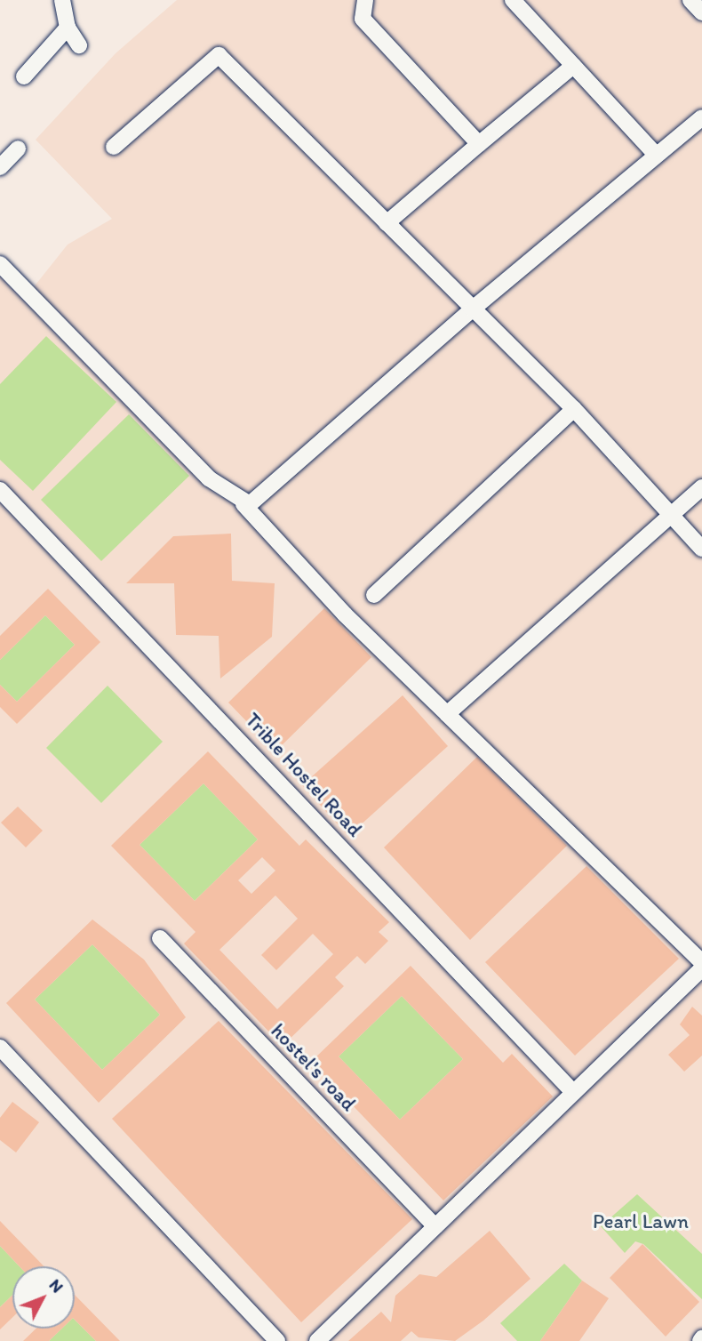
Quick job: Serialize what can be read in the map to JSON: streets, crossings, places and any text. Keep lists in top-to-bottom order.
{
  "streets": {
    "street": ["Trible Hostel Road", "hostel's road"]
  },
  "parks": ["Pearl Lawn"],
  "north": "top right"
}
